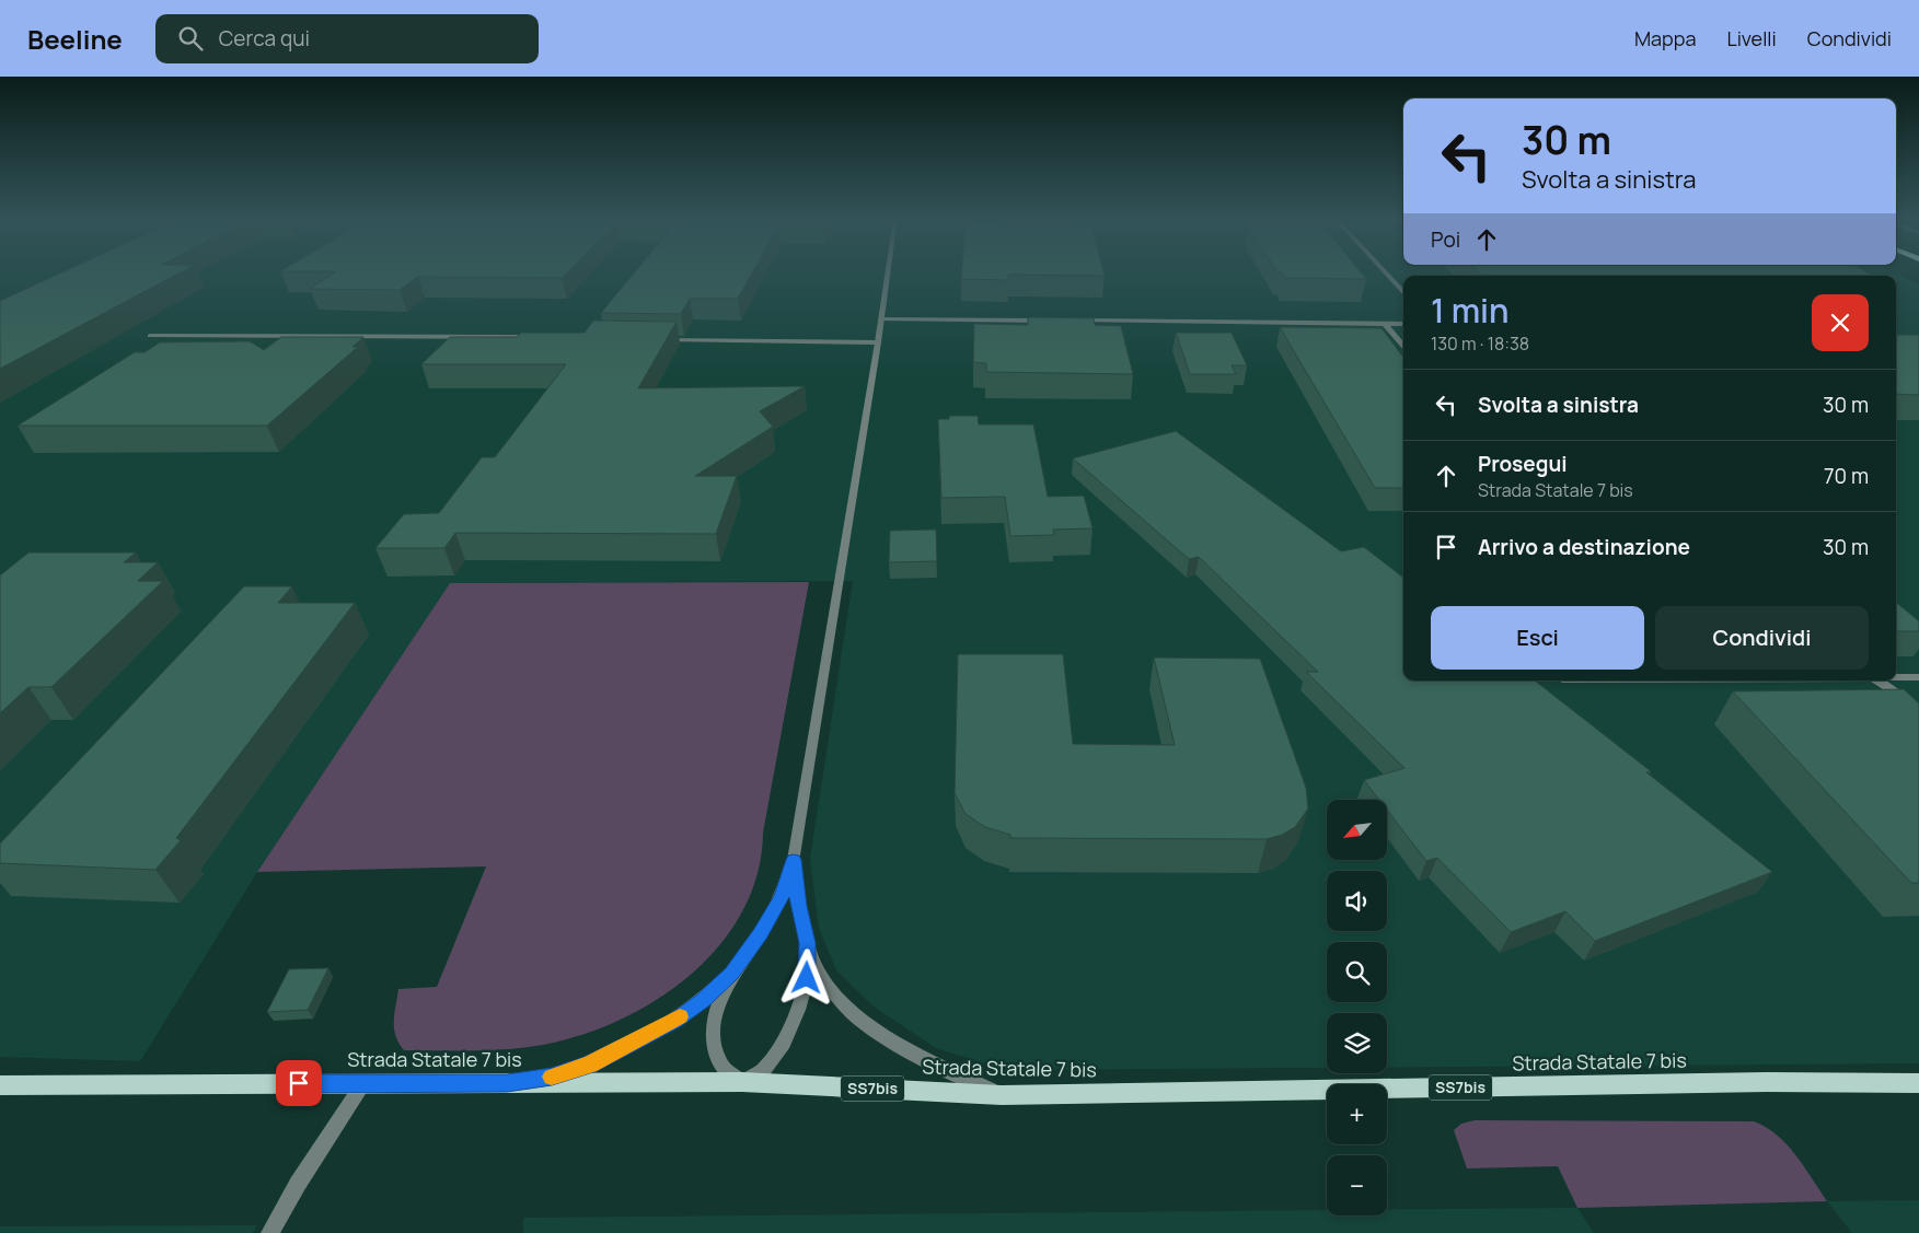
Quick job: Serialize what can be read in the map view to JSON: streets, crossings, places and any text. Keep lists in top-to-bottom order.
{
  "streets": {
    "main road": ["Strada Statale 7 bis", "SS7bis"]
  },
  "north": "bottom left",
  "page": {
    "header": "Beeline",
    "search": "Cerca qui",
    "nav": ["Mappa", "Livelli", "Condividi"],
    "turn": ["30 m", "Svolta a sinistra"],
    "then": "Poi",
    "heading": ["1 min", "130 m · 18:38"],
    "list": [
      {
        "name": "Svolta a sinistra",
        "value": "30 m"
      },
      {
        "name": "Prosegui",
        "note": "Strada Statale 7 bis",
        "value": "70 m"
      },
      {
        "name": "Arrivo a destinazione",
        "value": "30 m"
      }
    ],
    "buttons": ["Esci", "Condividi"],
    "map_buttons": ["+", "−"]
  }
}
